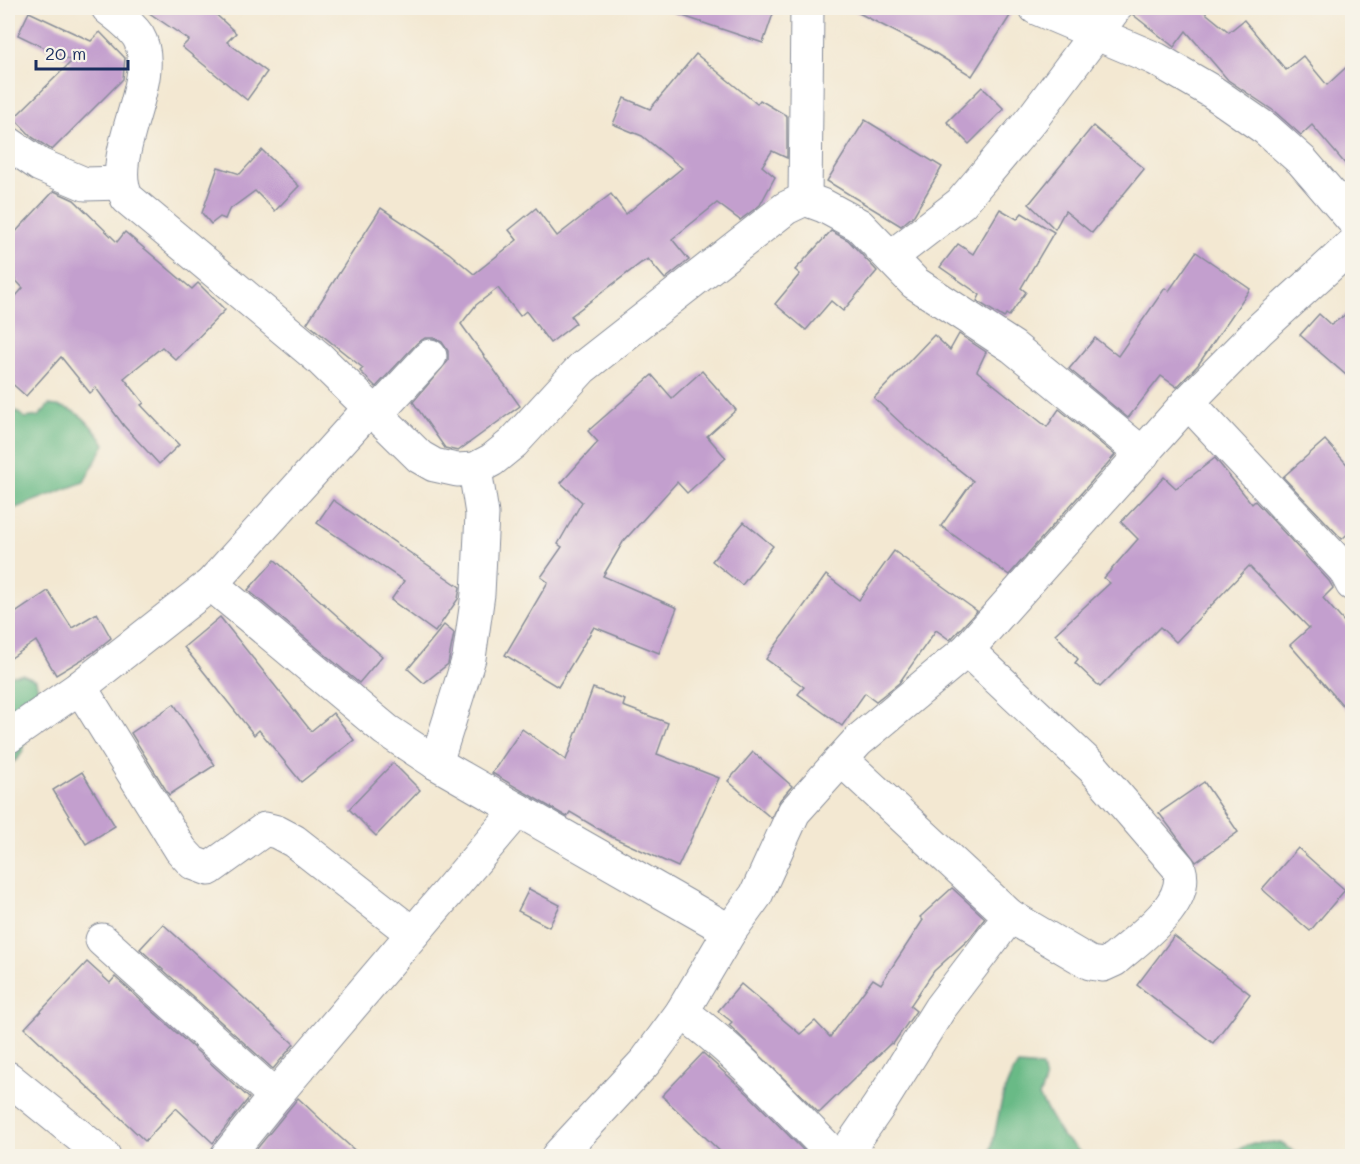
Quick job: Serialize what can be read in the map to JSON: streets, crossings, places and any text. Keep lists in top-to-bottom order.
{
  "scale_bar": "20 m"
}
